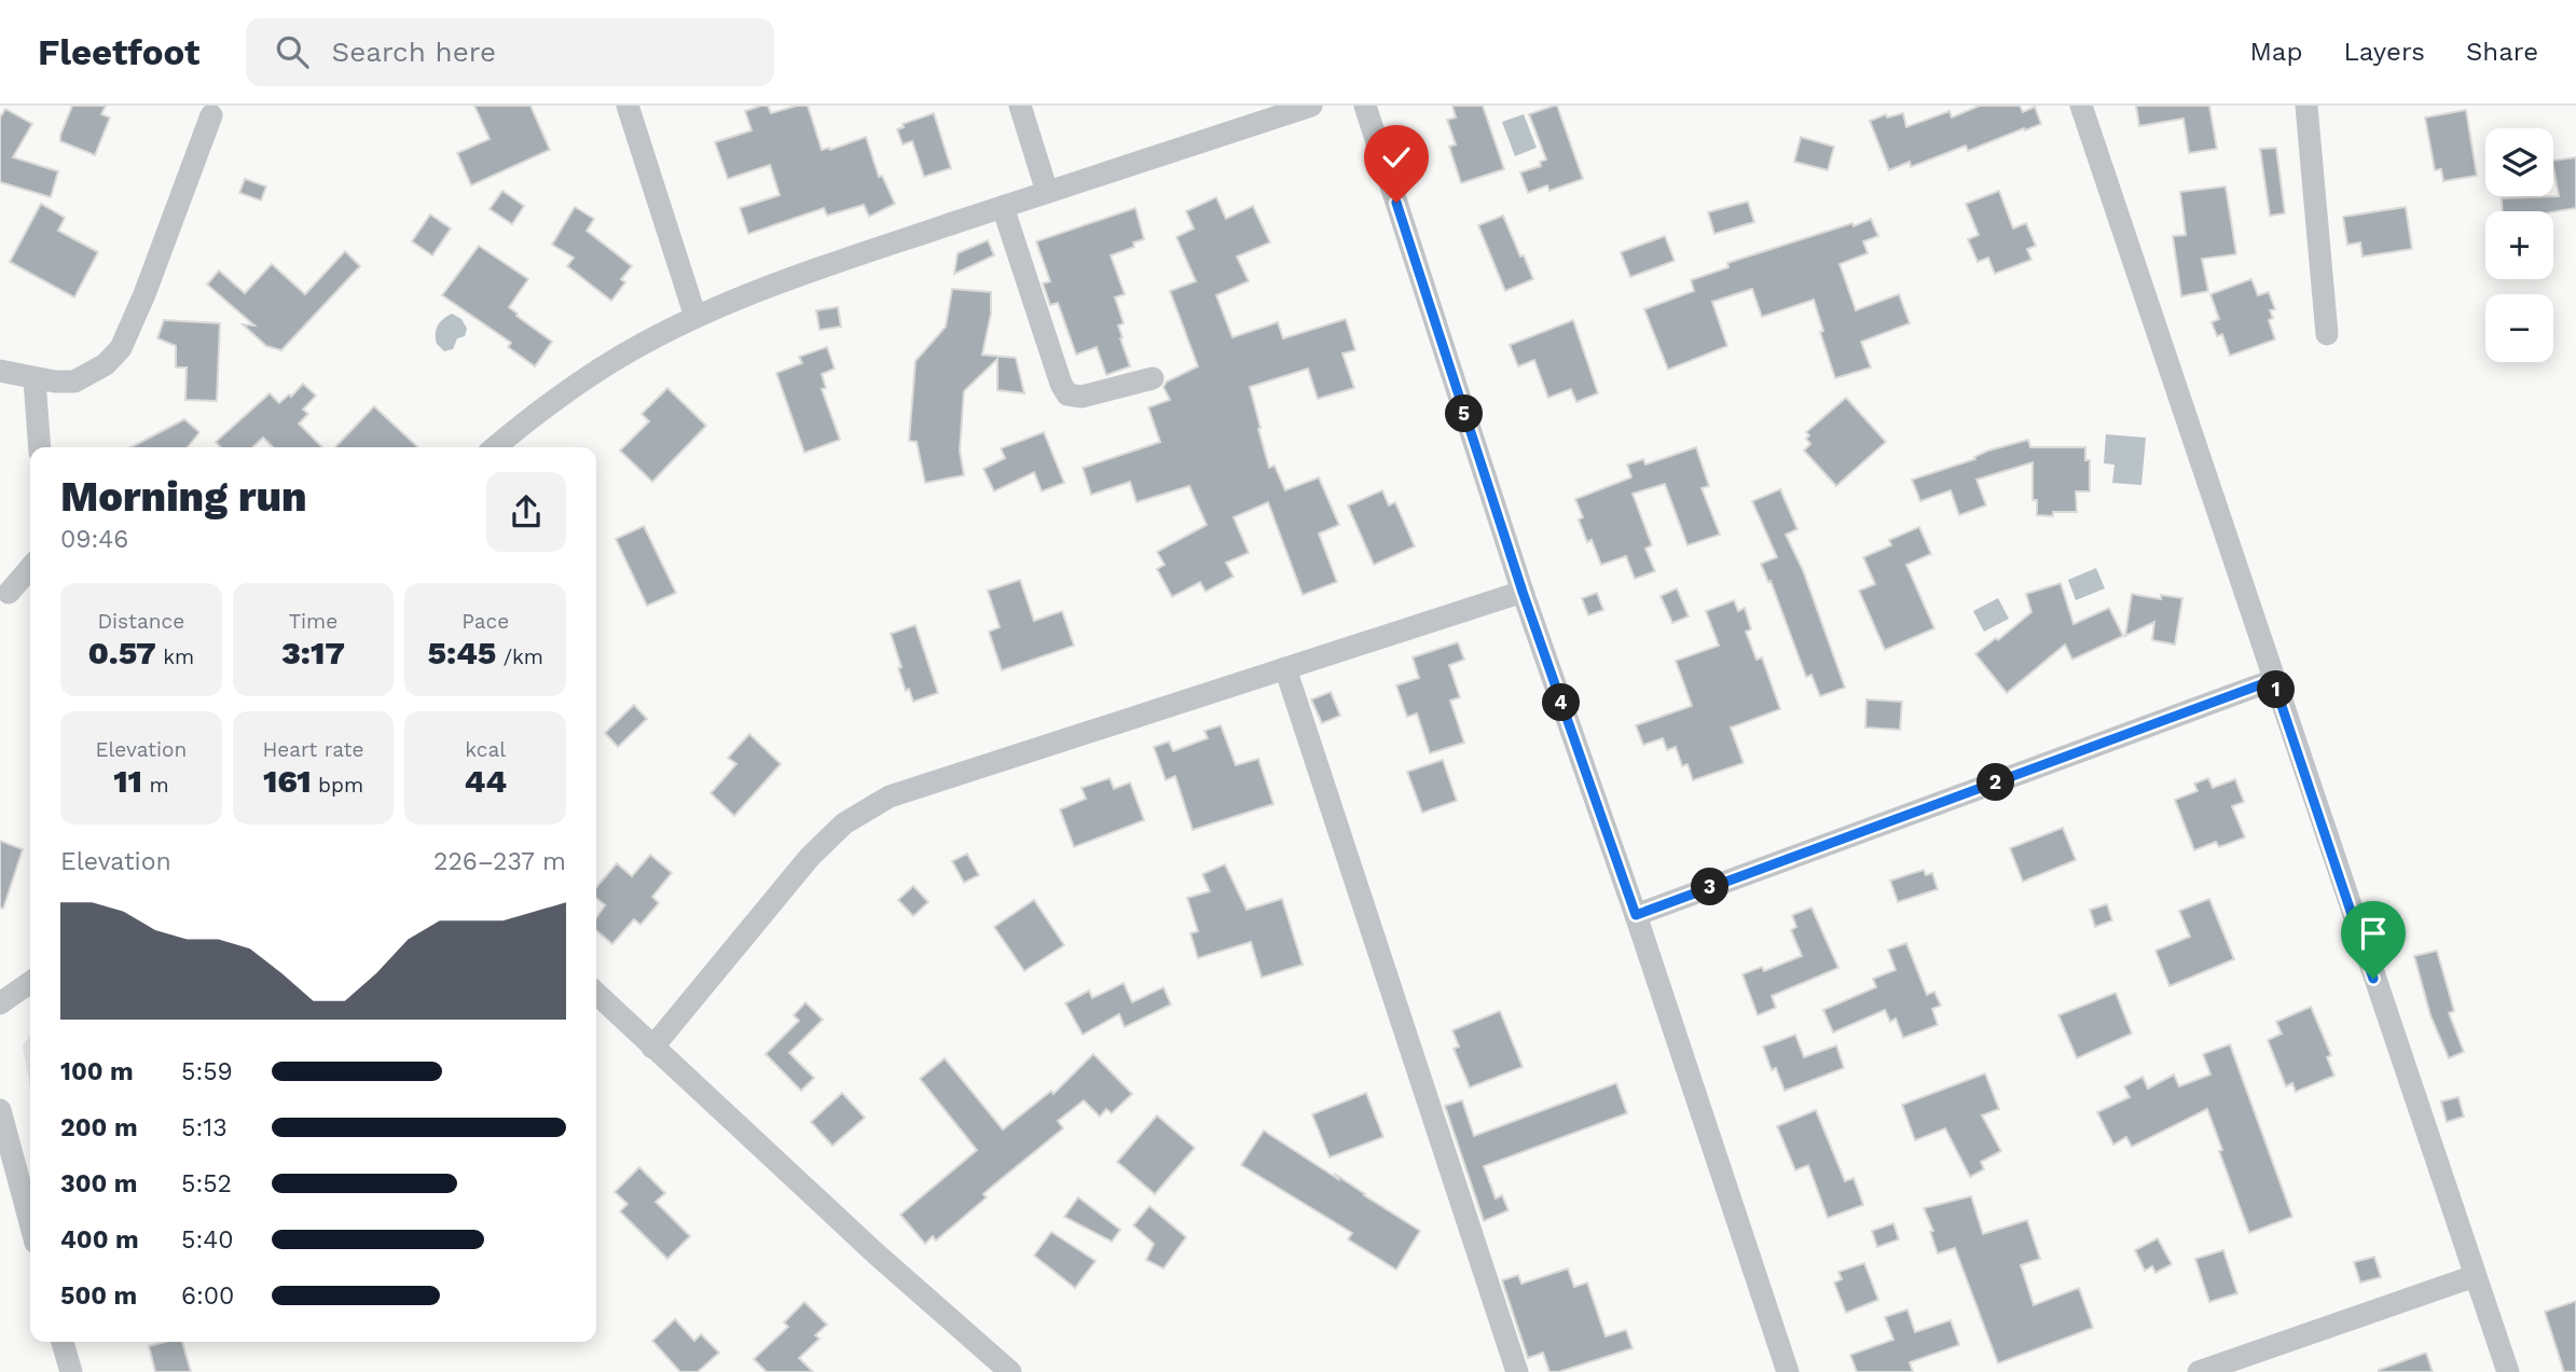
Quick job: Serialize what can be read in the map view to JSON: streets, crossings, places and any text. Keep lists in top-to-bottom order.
{
  "page": {
    "header": "Fleetfoot",
    "search": "Search here",
    "nav": ["Map", "Layers", "Share"],
    "map_buttons": ["+", "−"],
    "pins": [
      "5",
      "1",
      "4",
      "2",
      "3"
    ],
    "heading": ["Morning run", "09:46"],
    "stats": [
      ["Distance", "0.57 km"],
      ["Time", "3:17"],
      ["Pace", "5:45 /km"],
      ["Elevation", "11 m"],
      ["Heart rate", "161 bpm"],
      ["kcal", "44"]
    ],
    "chart": ["Elevation", "226–237 m"],
    "list": [
      {
        "name": "100 m",
        "note": "5:59"
      },
      {
        "name": "200 m",
        "note": "5:13"
      },
      {
        "name": "300 m",
        "note": "5:52"
      },
      {
        "name": "400 m",
        "note": "5:40"
      },
      {
        "name": "500 m",
        "note": "6:00"
      }
    ]
  }
}
